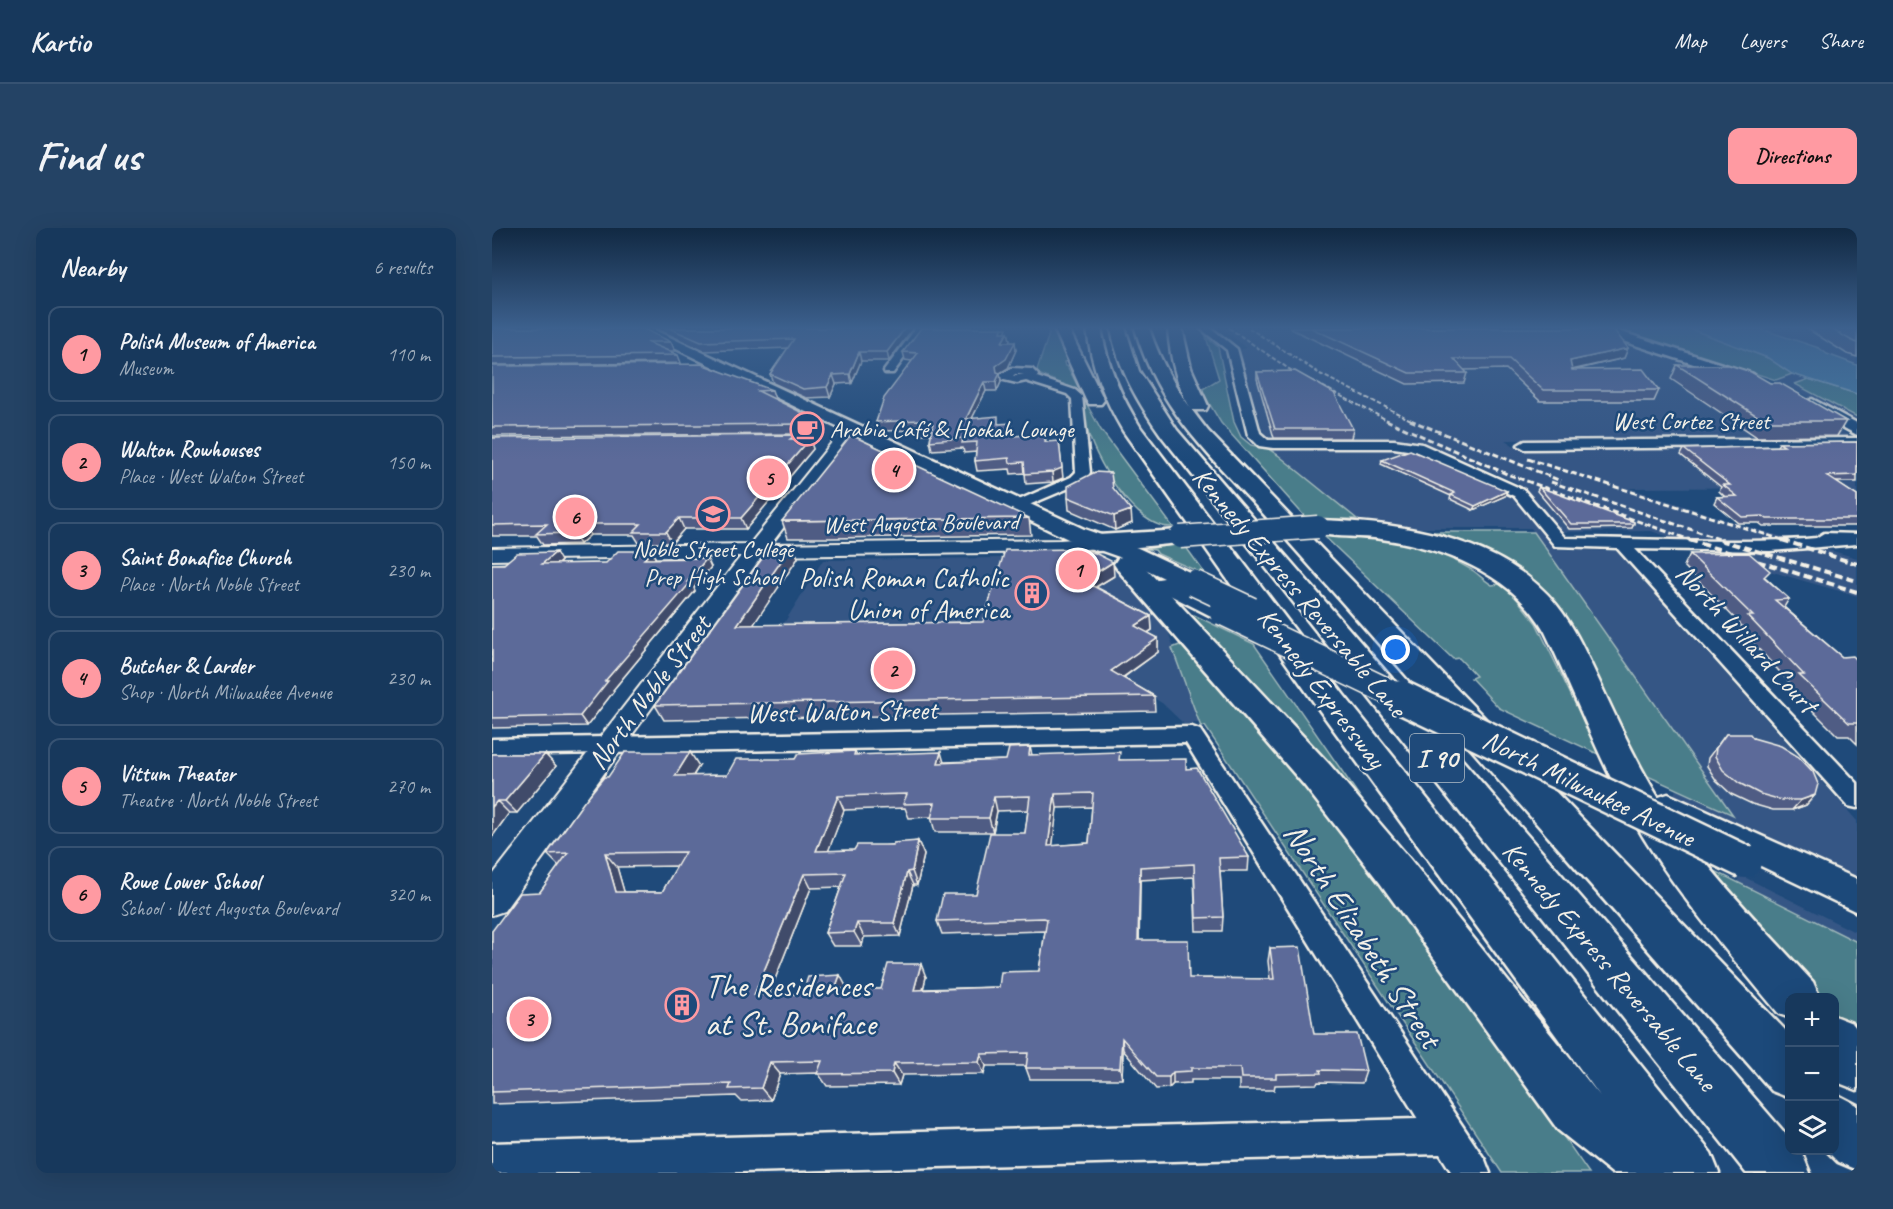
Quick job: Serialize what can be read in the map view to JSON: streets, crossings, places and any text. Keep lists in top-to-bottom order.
{
  "streets": {
    "highway": ["Kennedy Express Reversable Lane", "Kennedy Expressway", "I 90"],
    "main road": ["North Milwaukee Avenue"],
    "street": [
      "West Cortez Street",
      "West Augusta Boulevard",
      "North Willard Court",
      "North Noble Street",
      "West Walton Street",
      "North Elizabeth Street"
    ]
  },
  "crossings": [
    ["West Augusta Boulevard", "North Noble Street"],
    ["West Augusta Boulevard", "North Milwaukee Avenue"],
    ["North Noble Street", "West Walton Street"],
    ["North Noble Street", "North Milwaukee Avenue"],
    ["West Walton Street", "North Elizabeth Street"]
  ],
  "places": {
    "cafe": ["Arabia Café & Hookah Lounge"],
    "school or university": ["Noble Street College Prep High School"],
    "building": ["Polish Roman Catholic Union of America", "The Residences at St. Boniface"]
  },
  "page": {
    "header": "Kartio",
    "nav": ["Map", "Layers", "Share"],
    "buttons": "Directions",
    "title": "Find us",
    "heading": ["Nearby", "6 results"],
    "list": [
      {
        "mark": "1",
        "name": "Polish Museum of America",
        "note": "Museum",
        "value": "110 m"
      },
      {
        "mark": "2",
        "name": "Walton Rowhouses",
        "note": "Place · West Walton Street",
        "value": "150 m"
      },
      {
        "mark": "3",
        "name": "Saint Bonafice Church",
        "note": "Place · North Noble Street",
        "value": "230 m"
      },
      {
        "mark": "4",
        "name": "Butcher & Larder",
        "note": "Shop · North Milwaukee Avenue",
        "value": "230 m"
      },
      {
        "mark": "5",
        "name": "Vittum Theater",
        "note": "Theatre · North Noble Street",
        "value": "270 m"
      },
      {
        "mark": "6",
        "name": "Rowe Lower School",
        "note": "School · West Augusta Boulevard",
        "value": "320 m"
      }
    ],
    "pins": [
      "4",
      "5",
      "6",
      "1",
      "2",
      "3"
    ],
    "map_buttons": ["+", "−"]
  }
}
